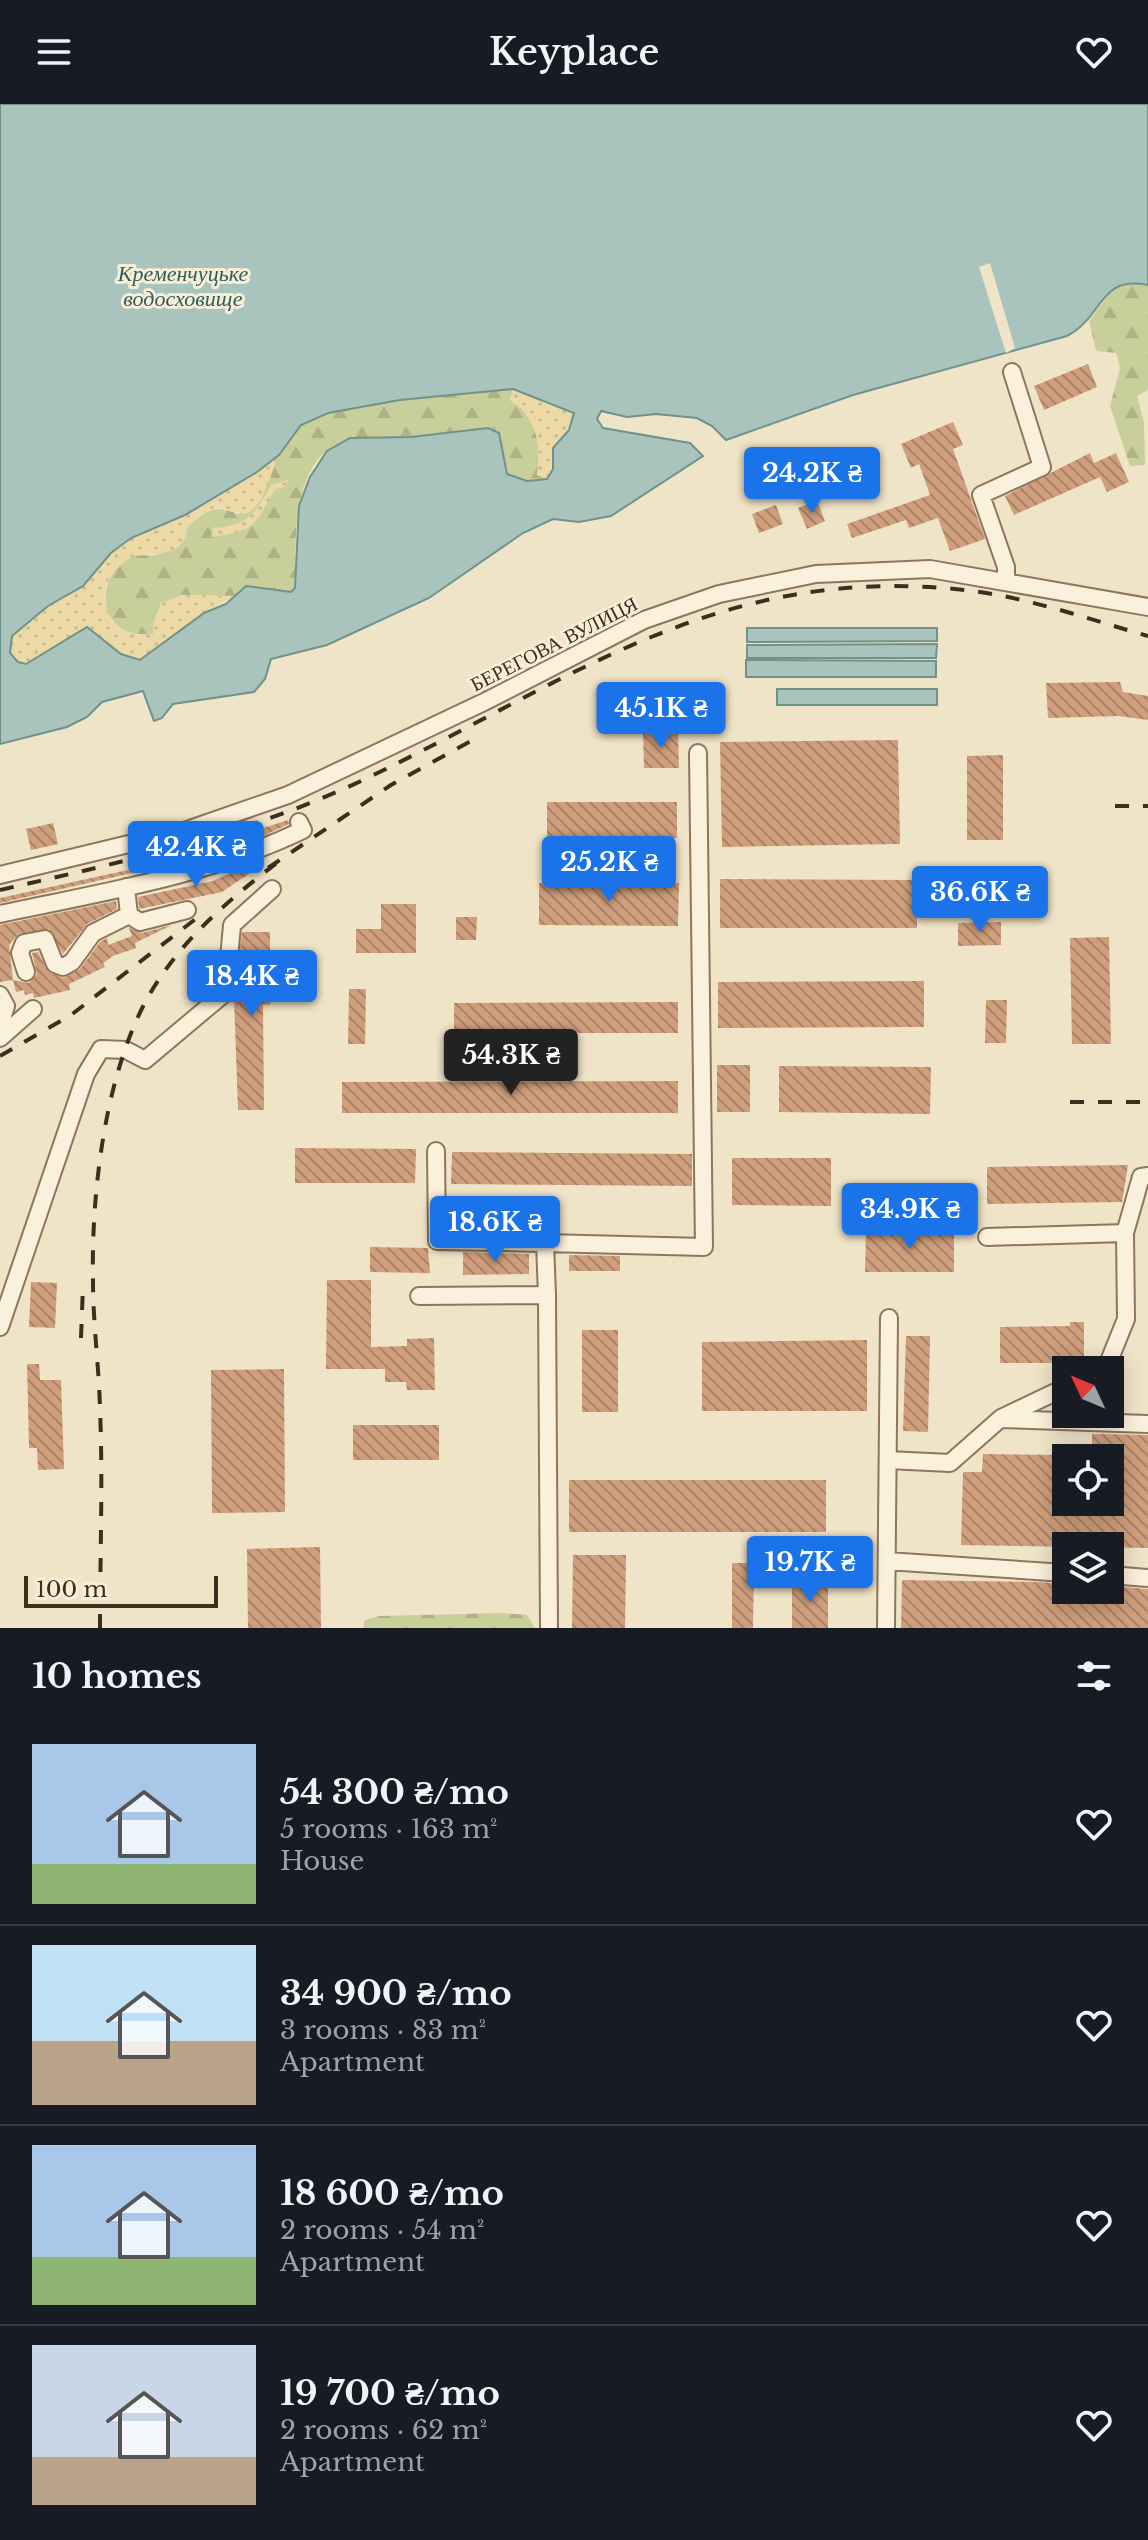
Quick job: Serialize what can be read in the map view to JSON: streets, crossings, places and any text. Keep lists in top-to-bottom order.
{
  "streets": {
    "street": ["БЕРЕГОВА ВУЛИЦЯ"]
  },
  "water": ["Кременчуцьке водосховище"],
  "scale_bar": "100 m",
  "north": "top left",
  "page": {
    "header": "Keyplace",
    "price": [
      "24.2K ₴",
      "45.1K ₴",
      "42.4K ₴",
      "25.2K ₴",
      "36.6K ₴",
      "18.4K ₴",
      "54.3K ₴",
      "34.9K ₴",
      "18.6K ₴",
      "19.7K ₴"
    ],
    "scale": "100 m",
    "heading": "10 homes",
    "list": [
      {
        "name": "54 300 ₴/mo",
        "note": "5 rooms · 163 m² · House"
      },
      {
        "name": "34 900 ₴/mo",
        "note": "3 rooms · 83 m² · Apartment"
      },
      {
        "name": "18 600 ₴/mo",
        "note": "2 rooms · 54 m² · Apartment"
      },
      {
        "name": "19 700 ₴/mo",
        "note": "2 rooms · 62 m² · Apartment"
      }
    ]
  }
}
